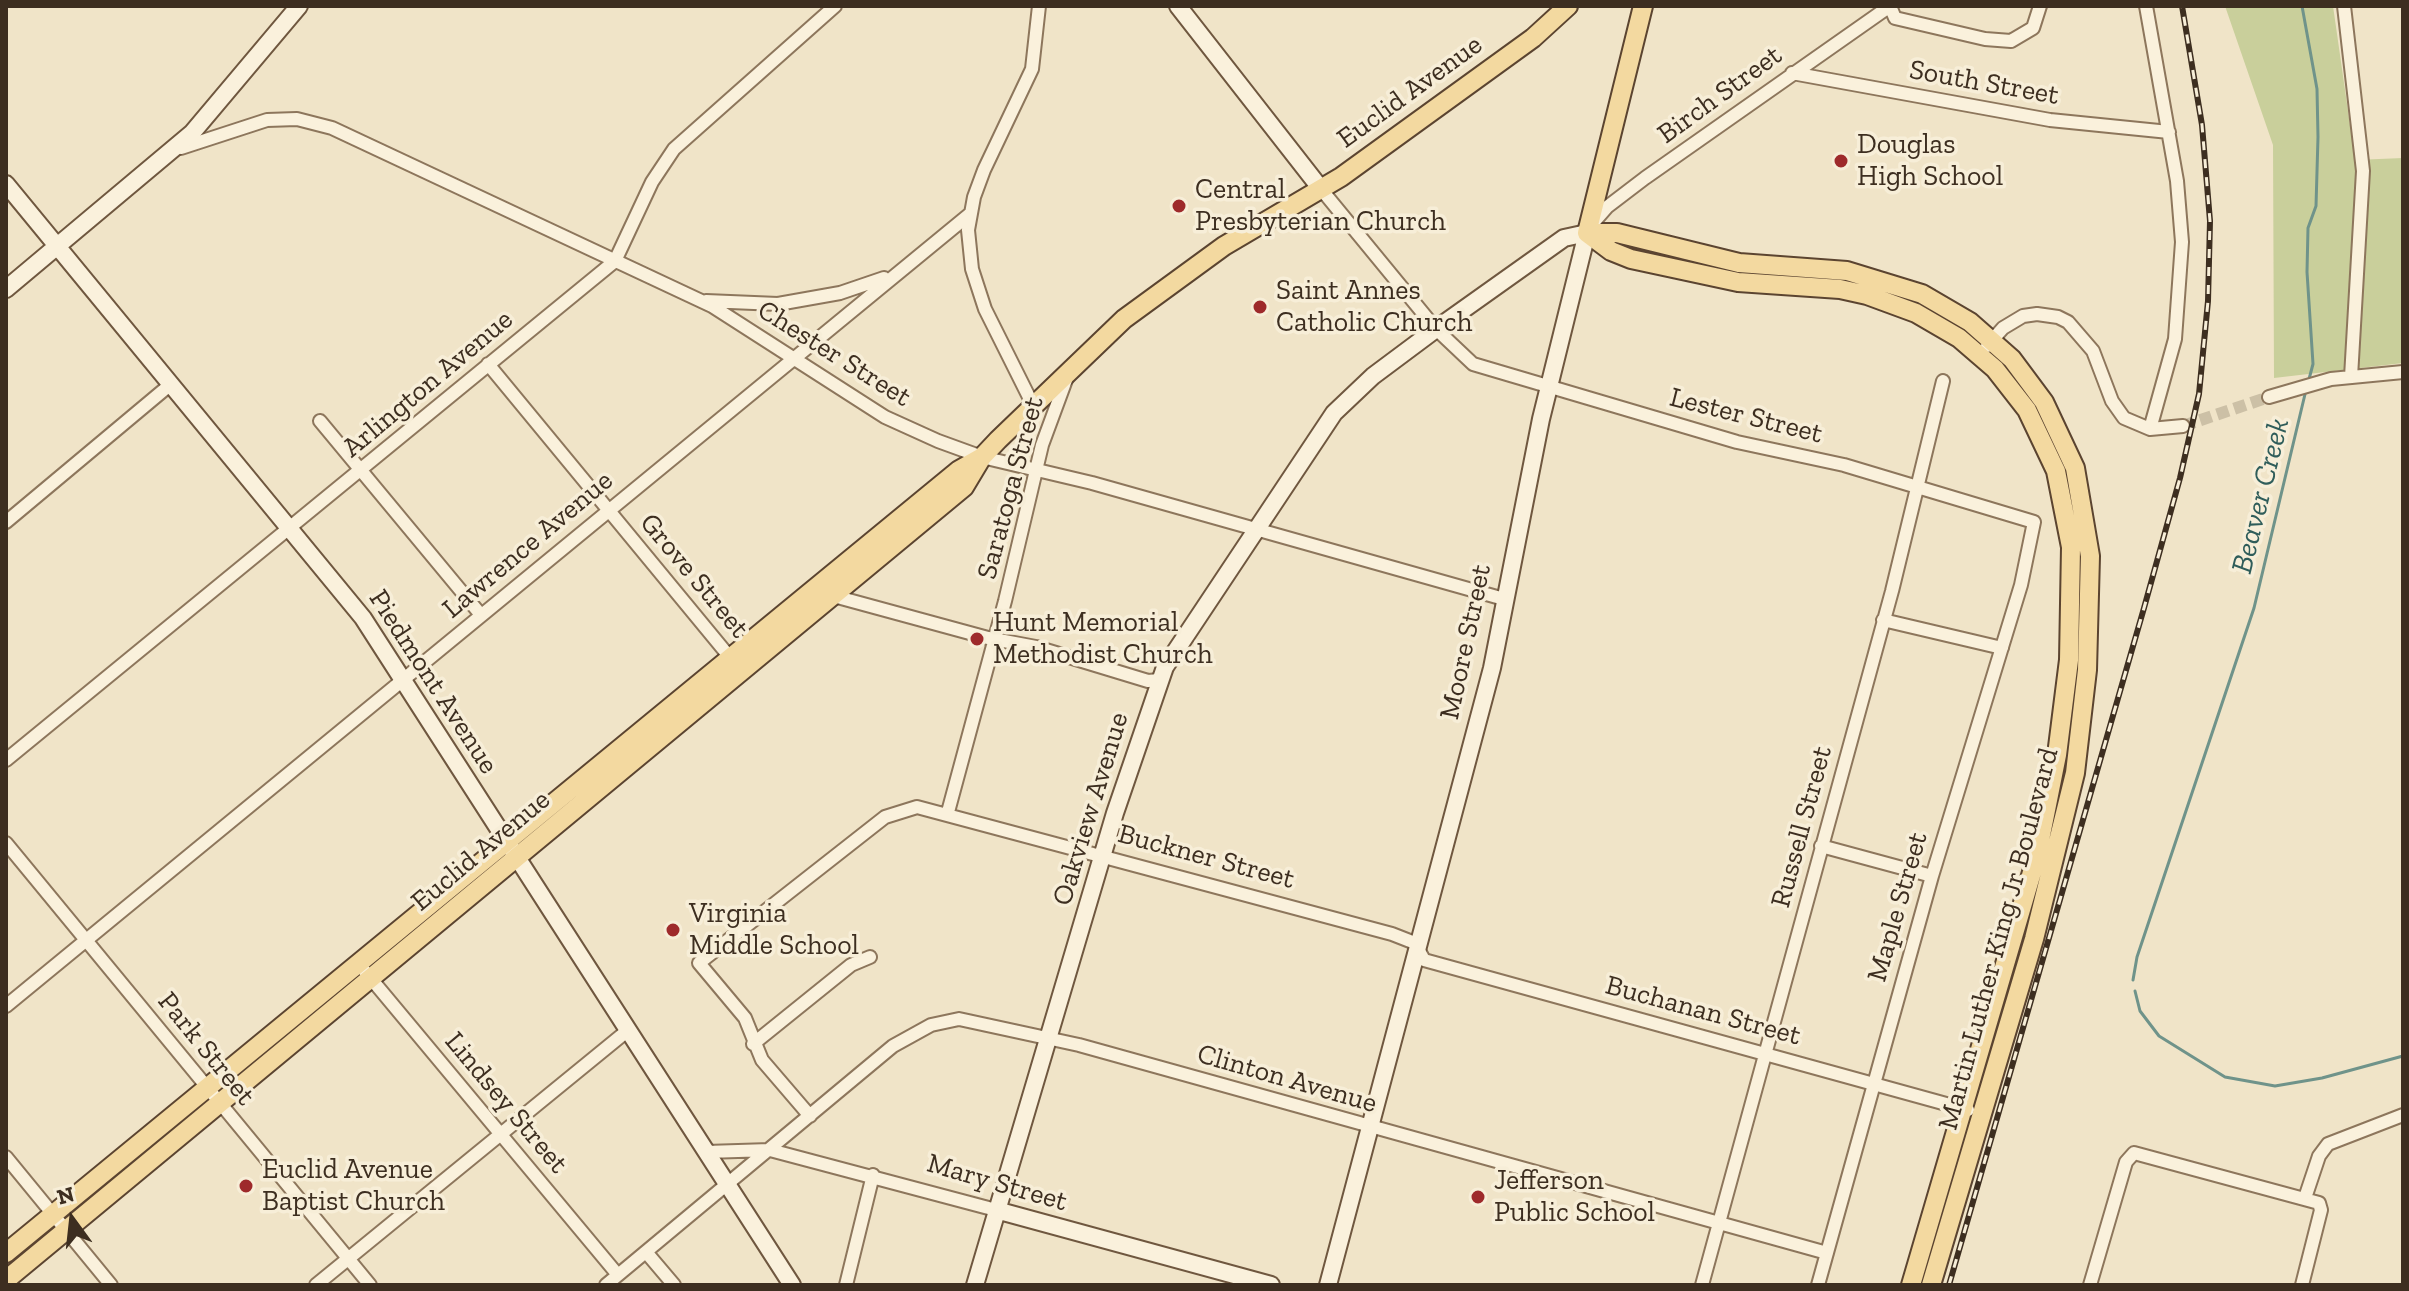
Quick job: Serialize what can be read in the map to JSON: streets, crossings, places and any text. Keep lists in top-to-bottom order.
{
  "streets": {
    "main road": ["Euclid Avenue", "Moore Street", "Martin Luther King Jr Boulevard"],
    "street": [
      "South Street",
      "Birch Street",
      "Chester Street",
      "Arlington Avenue",
      "Lester Street",
      "Saratoga Street",
      "Lawrence Avenue",
      "Grove Street",
      "Piedmont Avenue",
      "Oakview Avenue",
      "Russell Street",
      "Buckner Street",
      "Maple Street",
      "Buchanan Street",
      "Park Street",
      "Clinton Avenue",
      "Lindsey Street",
      "Mary Street"
    ]
  },
  "crossings": [
    ["South Street", "Birch Street"],
    ["Euclid Avenue", "Chester Street"],
    ["Euclid Avenue", "Lester Street"],
    ["Euclid Avenue", "Saratoga Street"],
    ["Euclid Avenue", "Grove Street"],
    ["Euclid Avenue", "Piedmont Avenue"],
    ["Euclid Avenue", "Park Street"],
    ["Euclid Avenue", "Lindsey Street"],
    ["Birch Street", "Moore Street"],
    ["Birch Street", "Oakview Avenue"],
    ["Birch Street", "Martin Luther King Jr Boulevard"],
    ["Chester Street", "Arlington Avenue"],
    ["Chester Street", "Saratoga Street"],
    ["Chester Street", "Lawrence Avenue"],
    ["Chester Street", "Moore Street"],
    ["Chester Street", "Oakview Avenue"],
    ["Arlington Avenue", "Grove Street"],
    ["Arlington Avenue", "Piedmont Avenue"],
    ["Lester Street", "Moore Street"],
    ["Lester Street", "Oakview Avenue"],
    ["Lester Street", "Russell Street"],
    ["Lester Street", "Maple Street"],
    ["Saratoga Street", "Buckner Street"],
    ["Lawrence Avenue", "Grove Street"],
    ["Lawrence Avenue", "Piedmont Avenue"],
    ["Lawrence Avenue", "Park Street"],
    ["Moore Street", "Oakview Avenue"],
    ["Moore Street", "Buckner Street"],
    ["Moore Street", "Martin Luther King Jr Boulevard"],
    ["Moore Street", "Buchanan Street"],
    ["Moore Street", "Clinton Avenue"],
    ["Piedmont Avenue", "Clinton Avenue"],
    ["Piedmont Avenue", "Mary Street"],
    ["Oakview Avenue", "Buckner Street"],
    ["Oakview Avenue", "Martin Luther King Jr Boulevard"],
    ["Oakview Avenue", "Clinton Avenue"],
    ["Oakview Avenue", "Mary Street"],
    ["Russell Street", "Buchanan Street"],
    ["Russell Street", "Clinton Avenue"],
    ["Buckner Street", "Buchanan Street"],
    ["Maple Street", "Buchanan Street"],
    ["Maple Street", "Clinton Avenue"],
    ["Martin Luther King Jr Boulevard", "Buchanan Street"],
    ["Clinton Avenue", "Lindsey Street"],
    ["Clinton Avenue", "Mary Street"]
  ],
  "water": ["Beaver Creek"],
  "places": [
    "Douglas High School",
    "Central Presbyterian Church",
    "Saint Annes Catholic Church",
    "Hunt Memorial Methodist Church",
    "Virginia Middle School",
    "Euclid Avenue Baptist Church",
    "Jefferson Public School"
  ],
  "north": "top"
}
